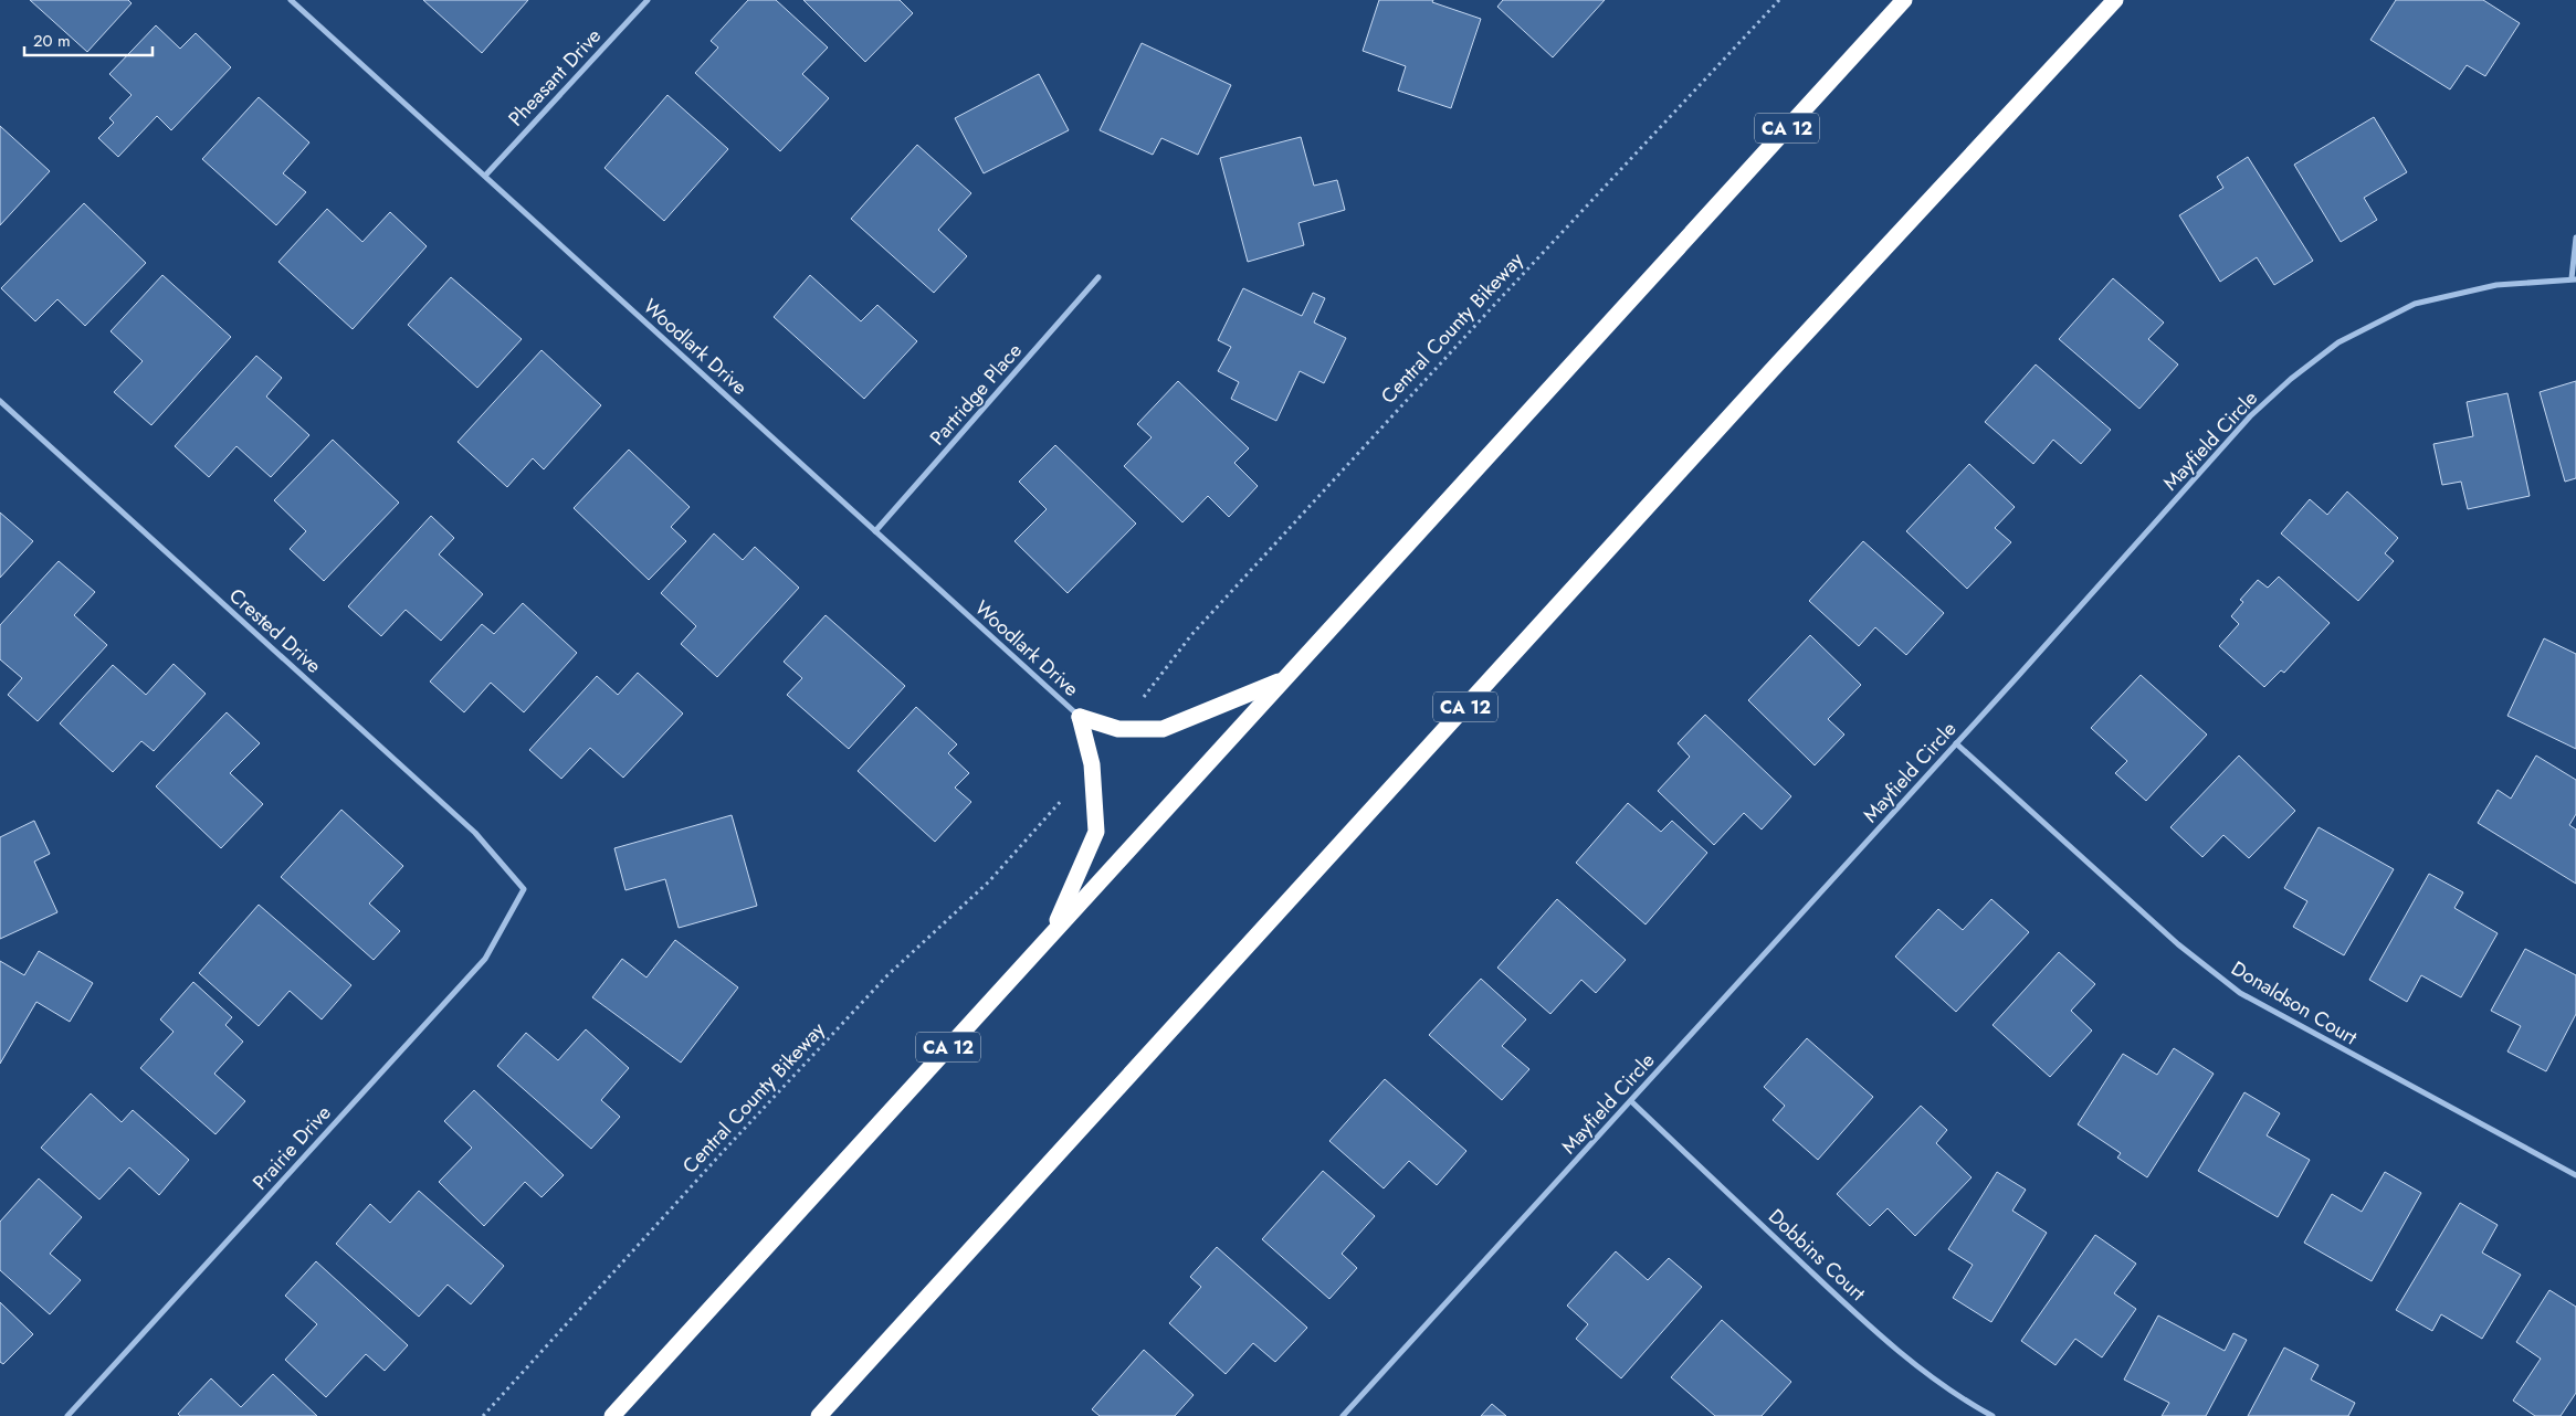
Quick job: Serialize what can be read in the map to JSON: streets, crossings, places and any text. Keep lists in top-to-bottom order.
{
  "streets": {
    "highway": ["CA 12"],
    "street": [
      "Pheasant Drive",
      "Woodlark Drive",
      "Partridge Place",
      "Mayfield Circle",
      "Crested Drive",
      "Donaldson Court",
      "Prairie Drive",
      "Dobbins Court"
    ],
    "path": ["Central County Bikeway"]
  },
  "crossings": [
    ["Pheasant Drive", "Woodlark Drive"],
    ["Woodlark Drive", "Partridge Place"],
    ["Mayfield Circle", "Donaldson Court"],
    ["Mayfield Circle", "Dobbins Court"],
    ["Crested Drive", "Prairie Drive"]
  ],
  "scale_bar": "20 m"
}
